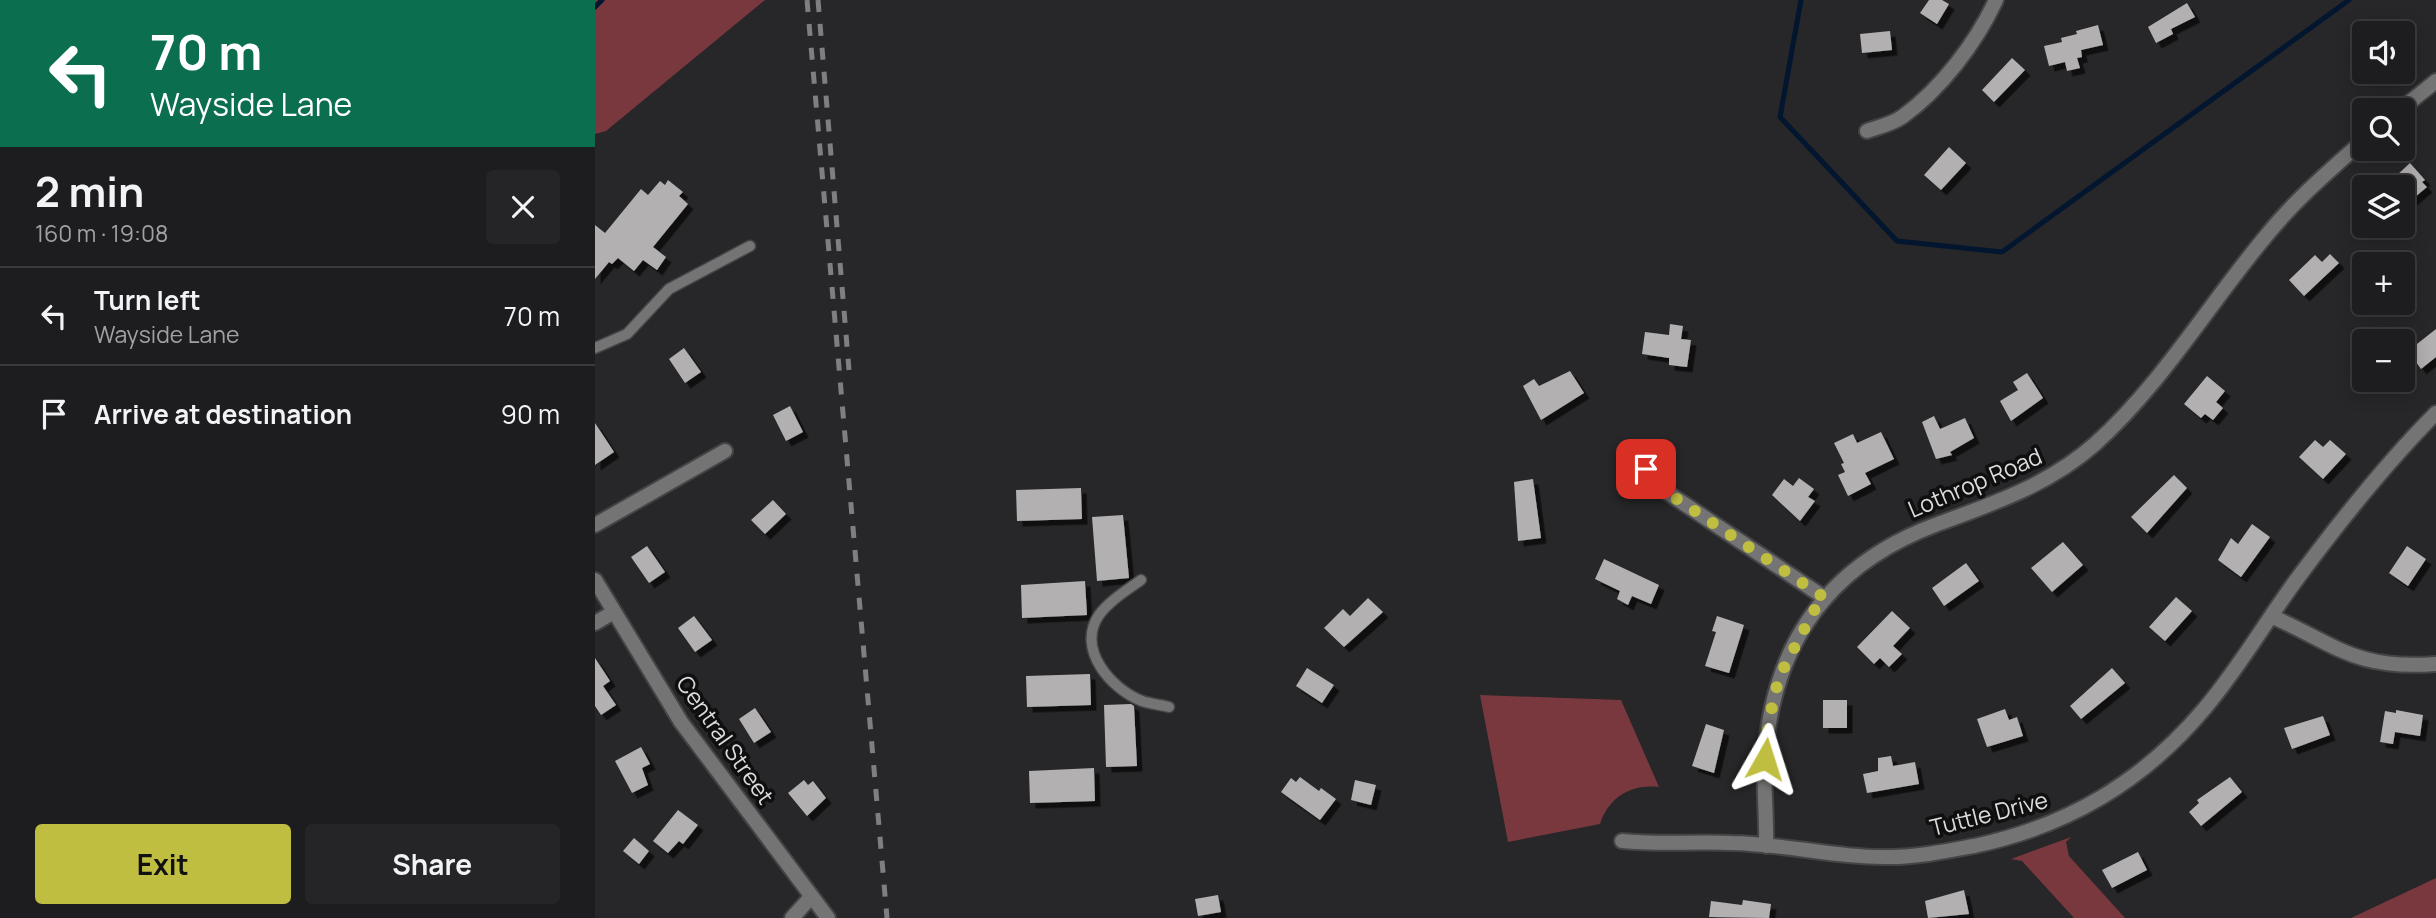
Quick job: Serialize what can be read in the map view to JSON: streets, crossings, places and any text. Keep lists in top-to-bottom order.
{
  "streets": {
    "street": ["Lothrop Road", "Central Street", "Tuttle Drive"]
  },
  "crossings": [
    ["Lothrop Road", "Tuttle Drive"]
  ],
  "page": {
    "turn": ["70 m", "Wayside Lane"],
    "map_buttons": ["+", "−"],
    "heading": ["2 min", "160 m · 19:08"],
    "list": [
      {
        "name": "Turn left",
        "note": "Wayside Lane",
        "value": "70 m"
      },
      {
        "name": "Arrive at destination",
        "value": "90 m"
      }
    ],
    "buttons": ["Exit", "Share"]
  }
}
